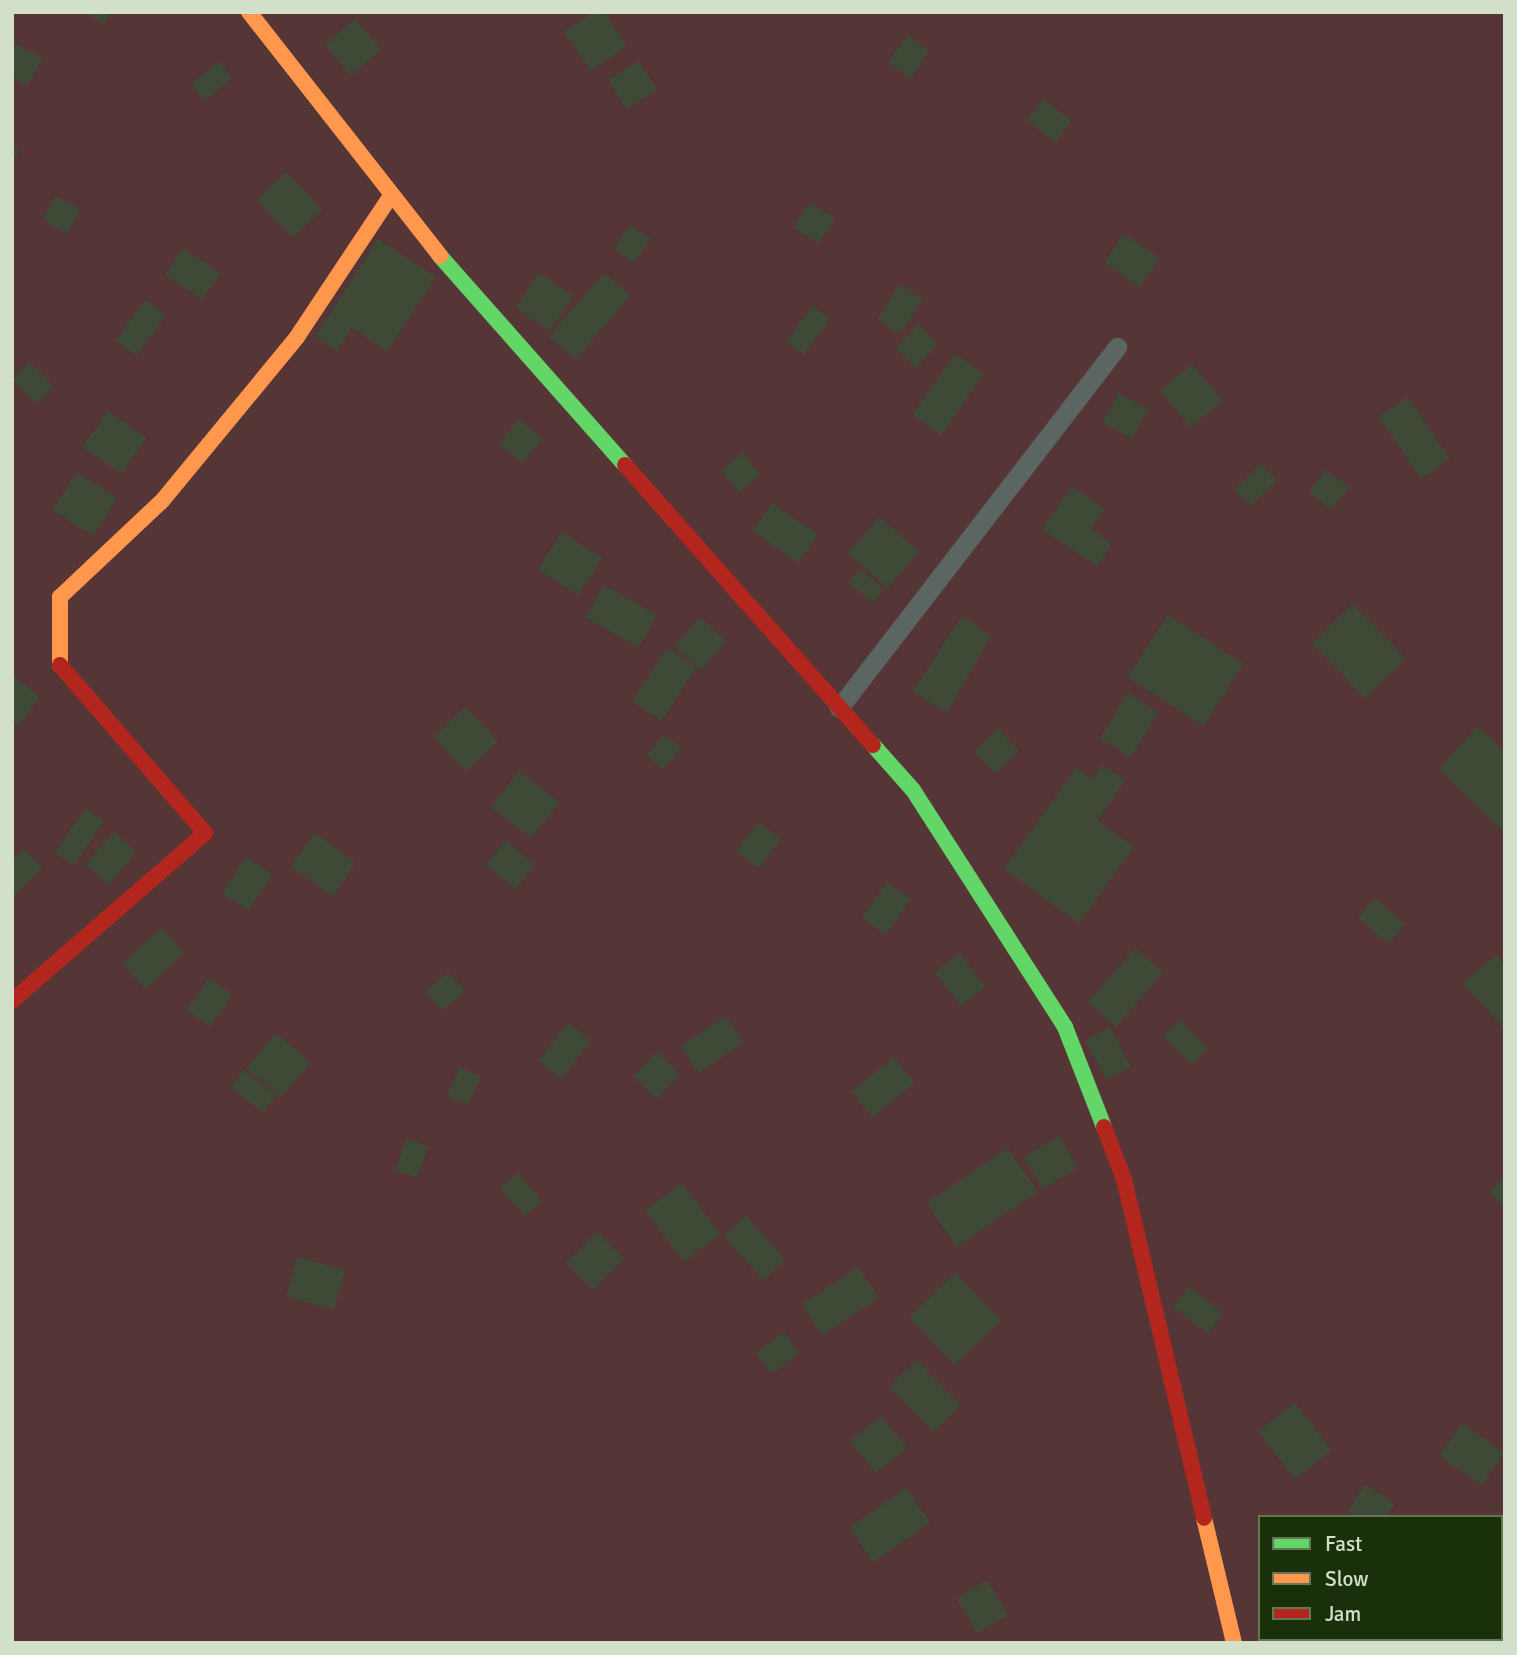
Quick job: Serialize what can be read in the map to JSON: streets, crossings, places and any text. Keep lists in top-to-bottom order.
{
  "legend": ["Fast", "Slow", "Jam"]
}
